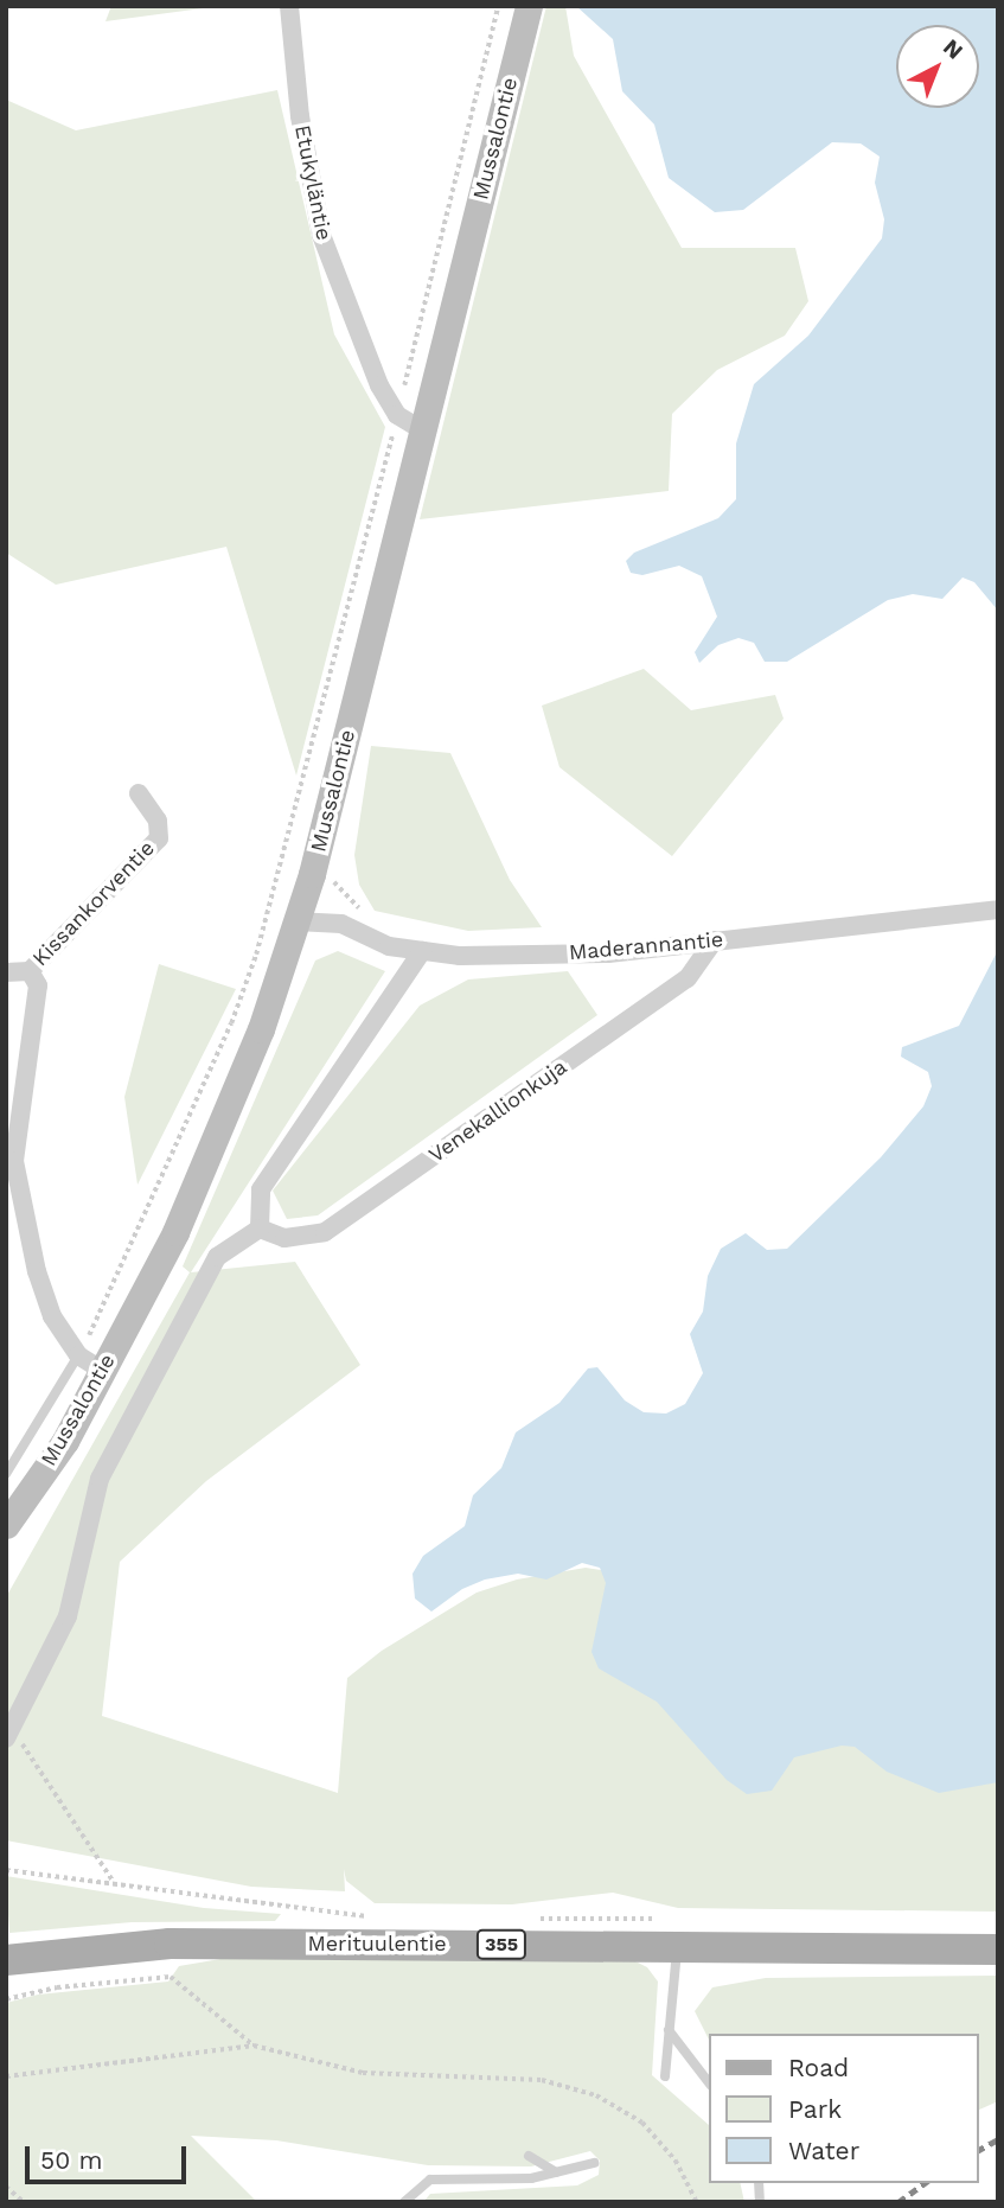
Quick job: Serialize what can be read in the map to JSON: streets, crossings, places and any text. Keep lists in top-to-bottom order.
{
  "streets": {
    "main road": ["Mussalontie", "Merituulentie", "355"],
    "street": [
      "Etukyläntie",
      "Kissankorventie",
      "Maderannantie",
      "Venekallionkuja"
    ]
  },
  "crossings": [
    ["Mussalontie", "Maderannantie"],
    ["Maderannantie", "Venekallionkuja"]
  ],
  "legend": ["Road", "Park", "Water"],
  "scale_bar": "50 m",
  "north": "top right"
}
